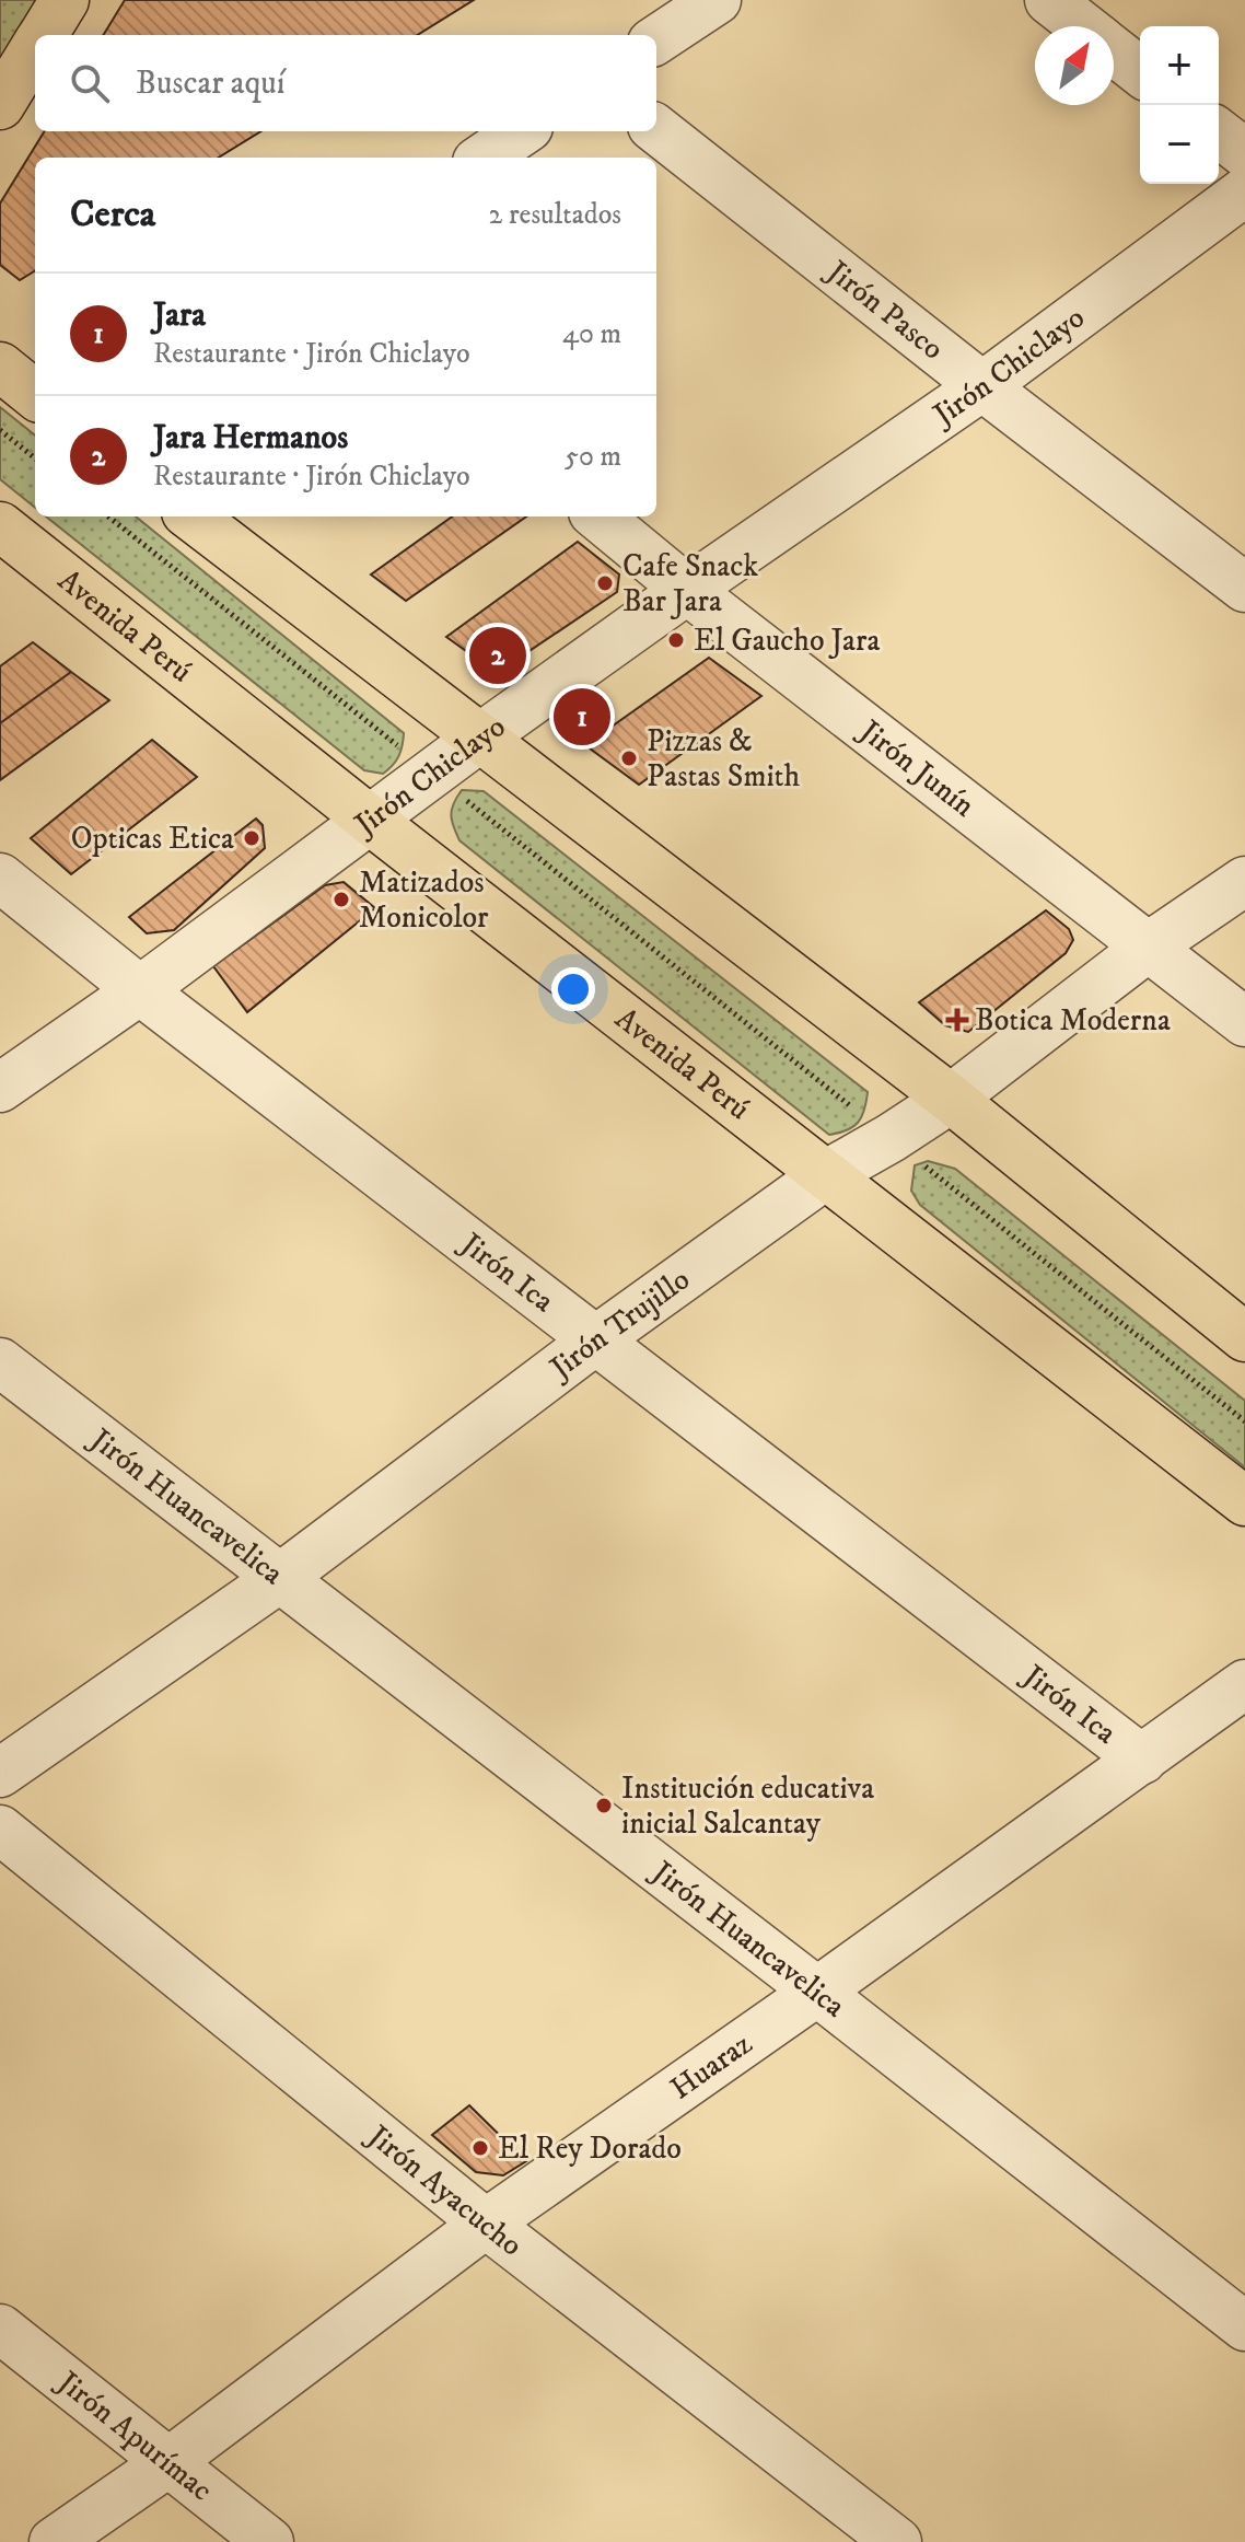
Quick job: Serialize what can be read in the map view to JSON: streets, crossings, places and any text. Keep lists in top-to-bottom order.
{
  "streets": {
    "main road": ["Avenida Perú"],
    "street": [
      "Jirón Pasco",
      "Jirón Chiclayo",
      "Jirón Junín",
      "Jirón Ica",
      "Jirón Trujillo",
      "Jirón Huancavelica",
      "Huaraz",
      "Jirón Ayacucho",
      "Jirón Apurímac"
    ]
  },
  "crossings": [
    ["Jirón Pasco", "Jirón Chiclayo"],
    ["Jirón Chiclayo", "Avenida Perú"],
    ["Jirón Chiclayo", "Jirón Junín"],
    ["Jirón Chiclayo", "Jirón Ica"],
    ["Avenida Perú", "Jirón Trujillo"],
    ["Jirón Junín", "Jirón Trujillo"],
    ["Jirón Ica", "Jirón Trujillo"],
    ["Jirón Ica", "Huaraz"],
    ["Jirón Trujillo", "Jirón Huancavelica"],
    ["Jirón Huancavelica", "Huaraz"],
    ["Huaraz", "Jirón Ayacucho"],
    ["Huaraz", "Jirón Apurímac"]
  ],
  "places": {
    "other": [
      "Cafe Snack Bar Jara",
      "El Gaucho Jara",
      "Pizzas & Pastas Smith",
      "Opticas Etica",
      "Matizados Monicolor",
      "Institución educativa inicial Salcantay",
      "El Rey Dorado"
    ],
    "health": ["Botica Moderna"]
  },
  "north": "top right",
  "page": {
    "map_buttons": ["+", "−"],
    "search": "Buscar aquí",
    "heading": ["Cerca", "2 resultados"],
    "list": [
      {
        "mark": "1",
        "name": "Jara",
        "note": "Restaurante · Jirón Chiclayo",
        "value": "40 m"
      },
      {
        "mark": "2",
        "name": "Jara Hermanos",
        "note": "Restaurante · Jirón Chiclayo",
        "value": "50 m"
      }
    ],
    "pins": ["2", "1"]
  }
}
